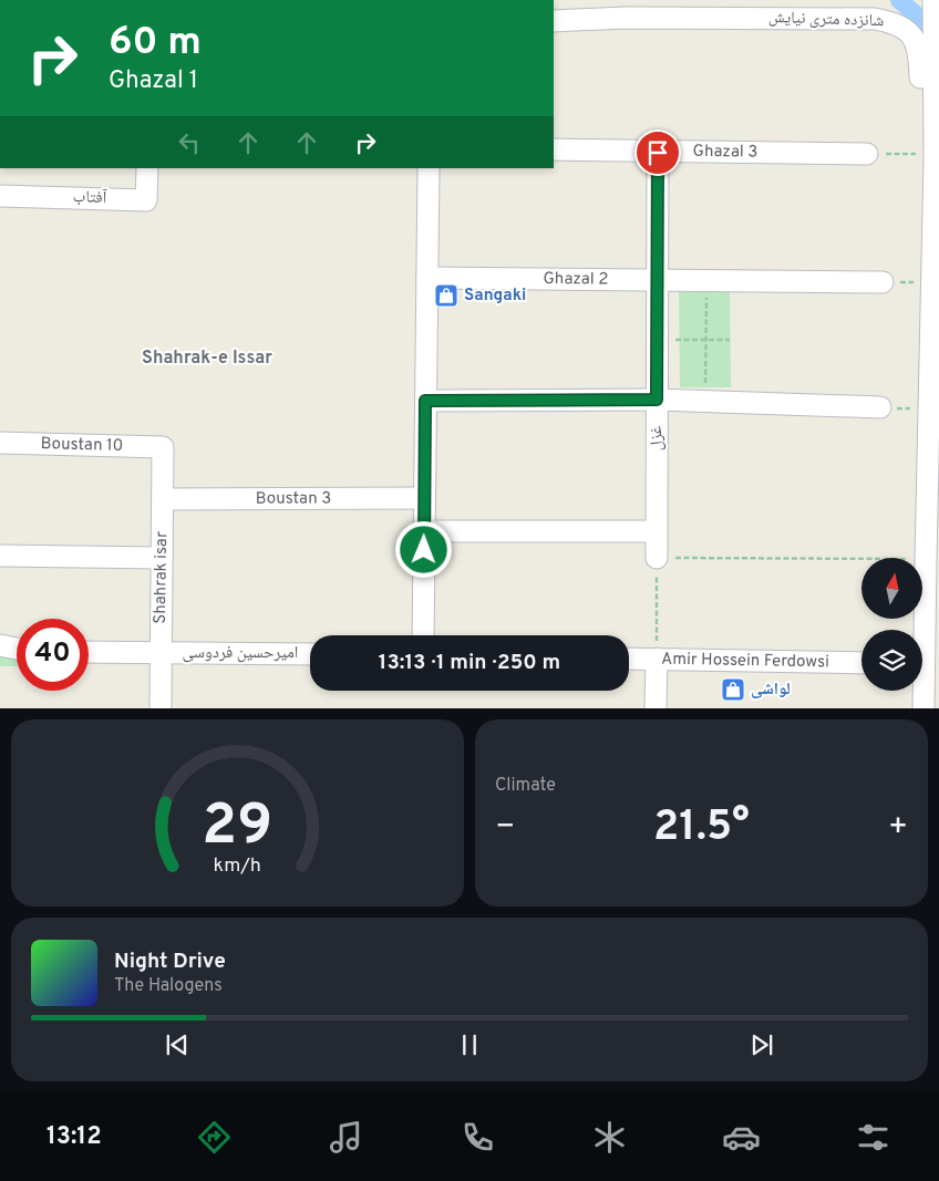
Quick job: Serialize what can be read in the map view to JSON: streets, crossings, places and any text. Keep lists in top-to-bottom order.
{
  "streets": {
    "street": [
      "شانزده متری نیایش",
      "Ghazal 3",
      "آفتاب",
      "Ghazal 2",
      "غزل",
      "Boustan 10",
      "Boustan 3",
      "Shahrak isar",
      "امیرحسین فردوسی",
      "Amir Hossein Ferdowsi"
    ]
  },
  "crossings": [
    ["Ghazal 3", "غزل"],
    ["Ghazal 2", "غزل"],
    ["Boustan 10", "Shahrak isar"],
    ["Boustan 3", "Shahrak isar"],
    ["Shahrak isar", "امیرحسین فردوسی"]
  ],
  "districts": ["Shahrak-e Issar"],
  "places": {
    "shop": ["Sangaki", "لواشی"]
  },
  "north": "top",
  "page": {
    "turn": ["60 m", "Ghazal 1"],
    "limit": "40",
    "trip": "13:13 · 1 min · 250 m",
    "tile": "Climate",
    "heat": ["−", "21.5°", "+"],
    "song": ["Night Drive", "The Halogens"],
    "tabs": "13:12",
    "gauge": ["29", "km/h"]
  }
}
